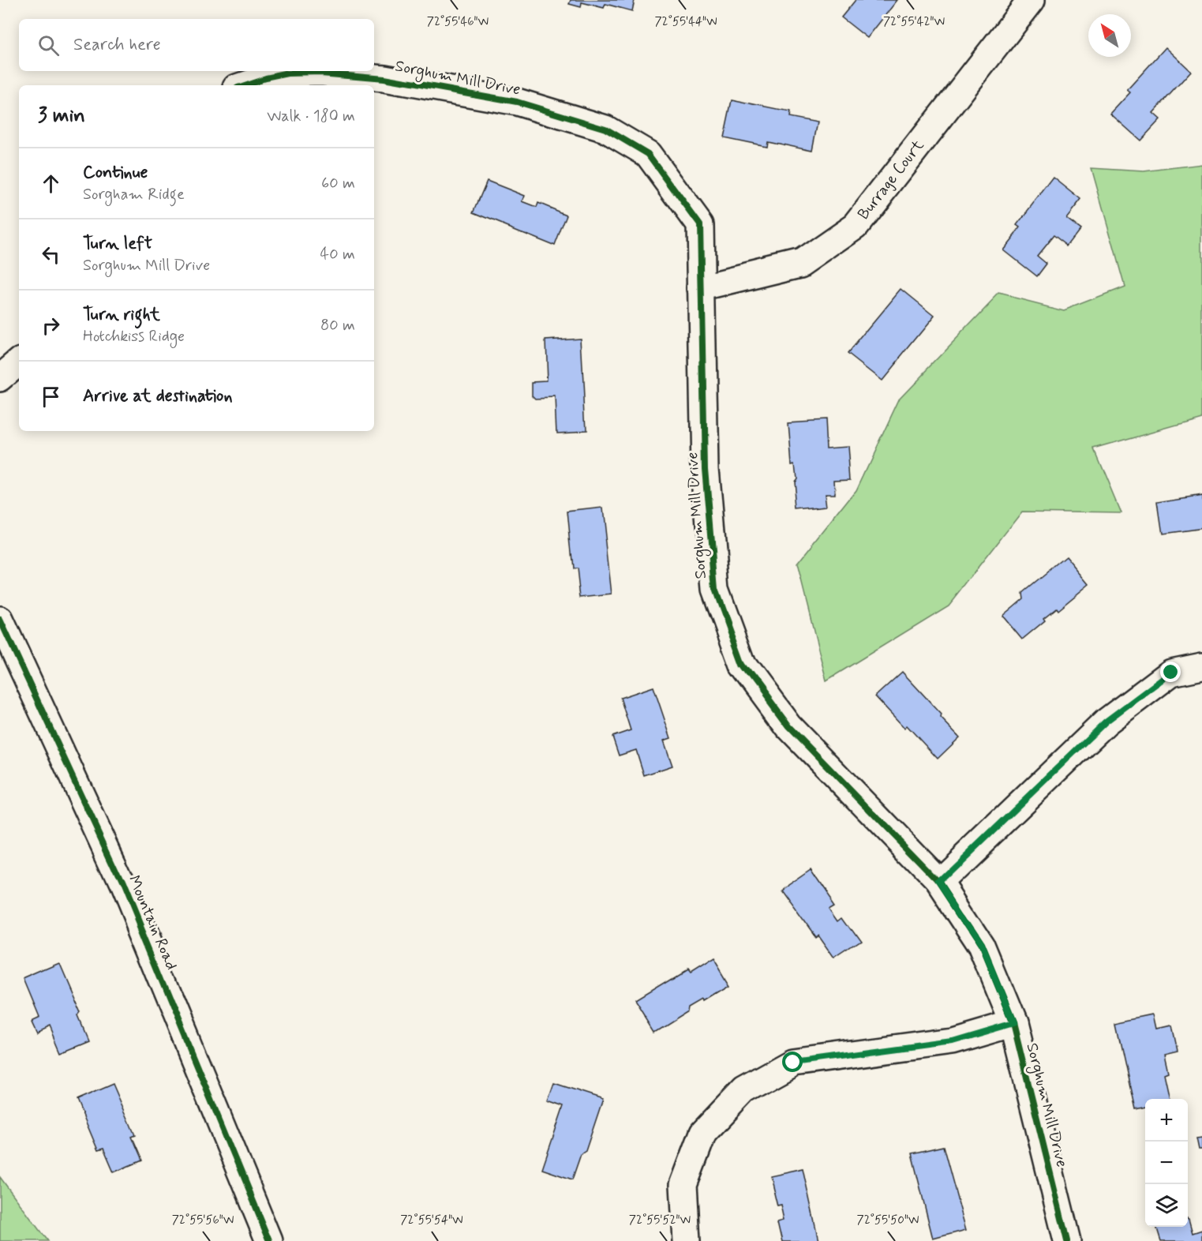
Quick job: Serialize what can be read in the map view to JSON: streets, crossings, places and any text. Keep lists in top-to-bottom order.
{
  "streets": {
    "street": ["Sorghum Mill Drive", "Burrage Court", "Mountain Road"]
  },
  "crossings": [
    ["Sorghum Mill Drive", "Burrage Court"]
  ],
  "north": "top left",
  "page": {
    "search": "Search here",
    "heading": ["3 min", "Walk · 180 m"],
    "list": [
      ["Continue", "Sorgham Ridge", "60 m"],
      ["Turn left", "Sorghum Mill Drive", "40 m"],
      ["Turn right", "Hotchkiss Ridge", "80 m"],
      "Arrive at destination"
    ],
    "map_buttons": ["+", "−"]
  },
  "coordinates": [
    "72°55'46\"W",
    "72°55'44\"W",
    "72°55'42\"W",
    "72°55'56\"W",
    "72°55'54\"W",
    "72°55'52\"W",
    "72°55'50\"W"
  ]
}
